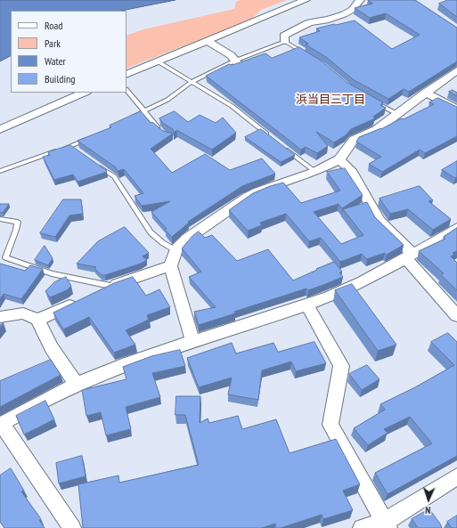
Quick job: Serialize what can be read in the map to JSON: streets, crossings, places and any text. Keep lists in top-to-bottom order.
{
  "districts": ["浜当目三丁目"],
  "legend": [
    "Road",
    "Park",
    "Water",
    "Building"
  ],
  "north": "bottom"
}
